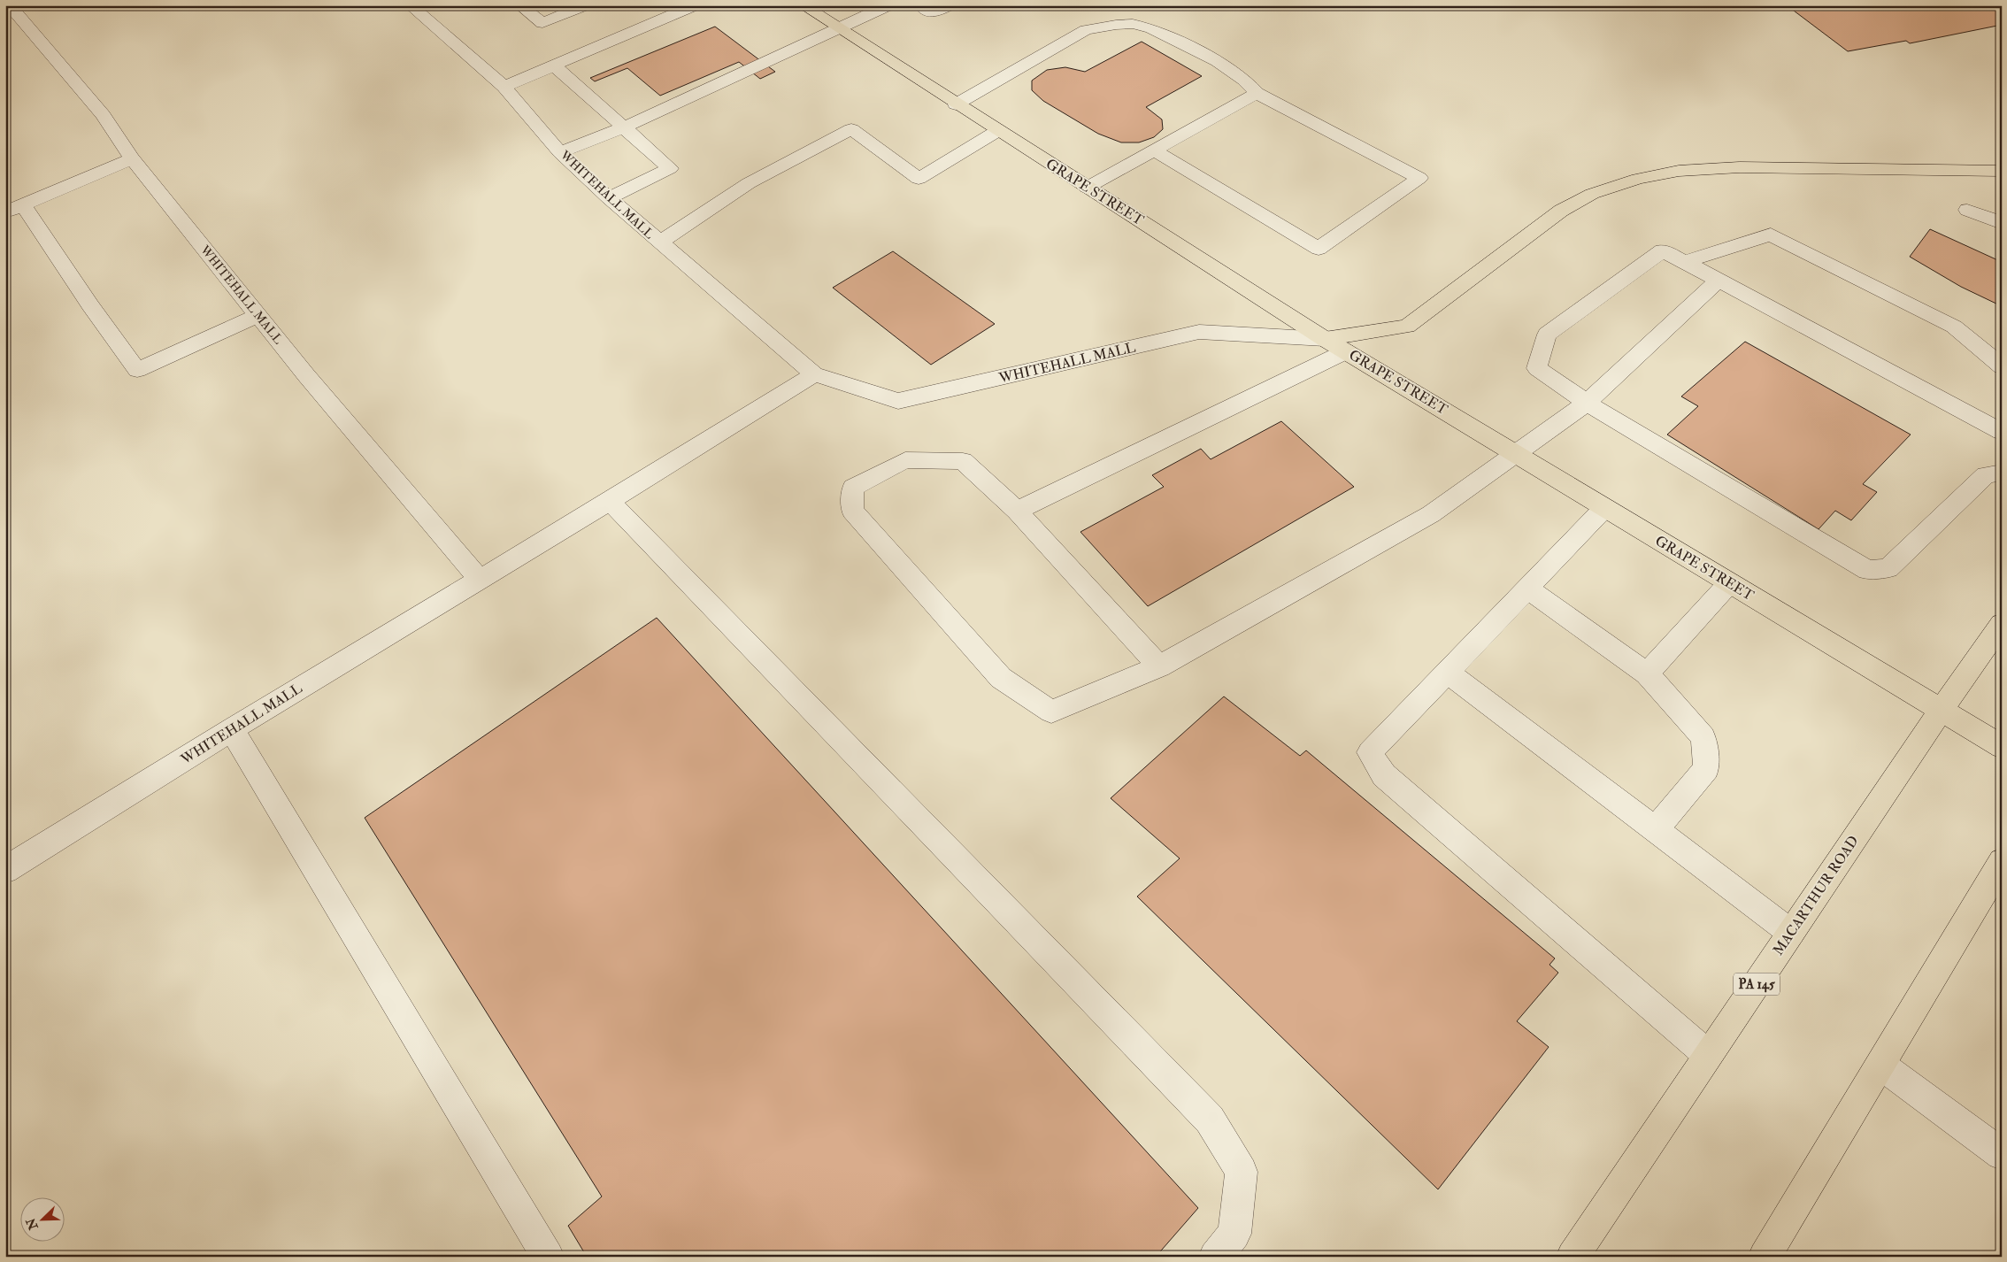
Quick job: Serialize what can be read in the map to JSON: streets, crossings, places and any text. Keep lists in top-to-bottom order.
{
  "streets": {
    "main road": ["GRAPE STREET", "MACARTHUR ROAD", "PA 145"],
    "lane": ["WHITEHALL MALL"]
  },
  "crossings": [
    ["GRAPE STREET", "WHITEHALL MALL"],
    ["GRAPE STREET", "MACARTHUR ROAD"]
  ],
  "north": "bottom left"
}
